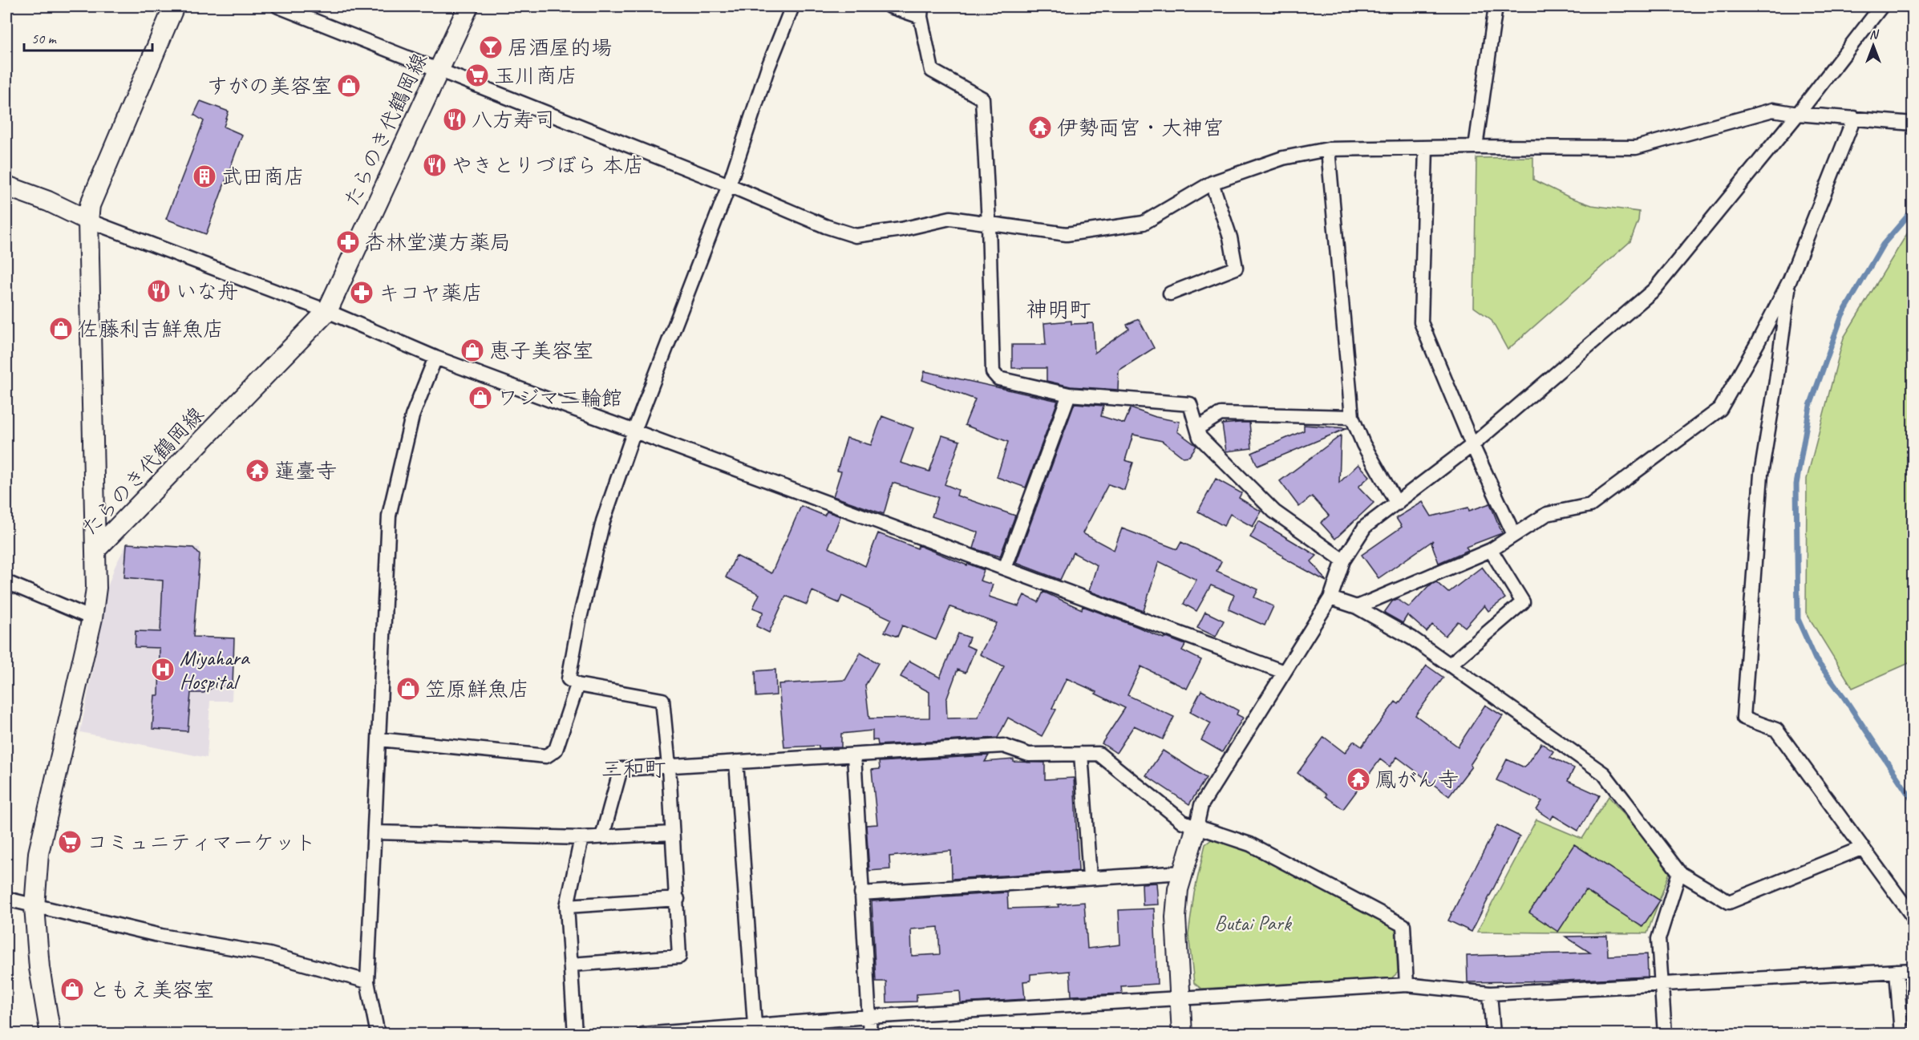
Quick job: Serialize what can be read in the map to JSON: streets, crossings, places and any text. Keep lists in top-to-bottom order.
{
  "streets": {
    "main road": ["たらのき代鶴岡線"]
  },
  "districts": ["神明町", "三和町"],
  "parks": ["Butai Park"],
  "places": {
    "bar": ["居酒屋的場"],
    "supermarket": ["玉川商店", "コミュニティマーケット"],
    "shop": [
      "すがの美容室",
      "佐藤利吉鮮魚店",
      "恵子美容室",
      "ワジマ二輪館",
      "笠原鮮魚店",
      "ともえ美容室"
    ],
    "restaurant": ["八方寿司", "やきとりづぼら 本店", "いな舟"],
    "temple": ["伊勢両宮・大神宮", "蓮臺寺", "鳳がん寺"],
    "building": ["武田商店"],
    "pharmacy": ["杏林堂漢方薬局", "キコヤ薬店"],
    "hospital": ["Miyahara Hospital"]
  },
  "scale_bar": "50 m",
  "north": "top"
}
